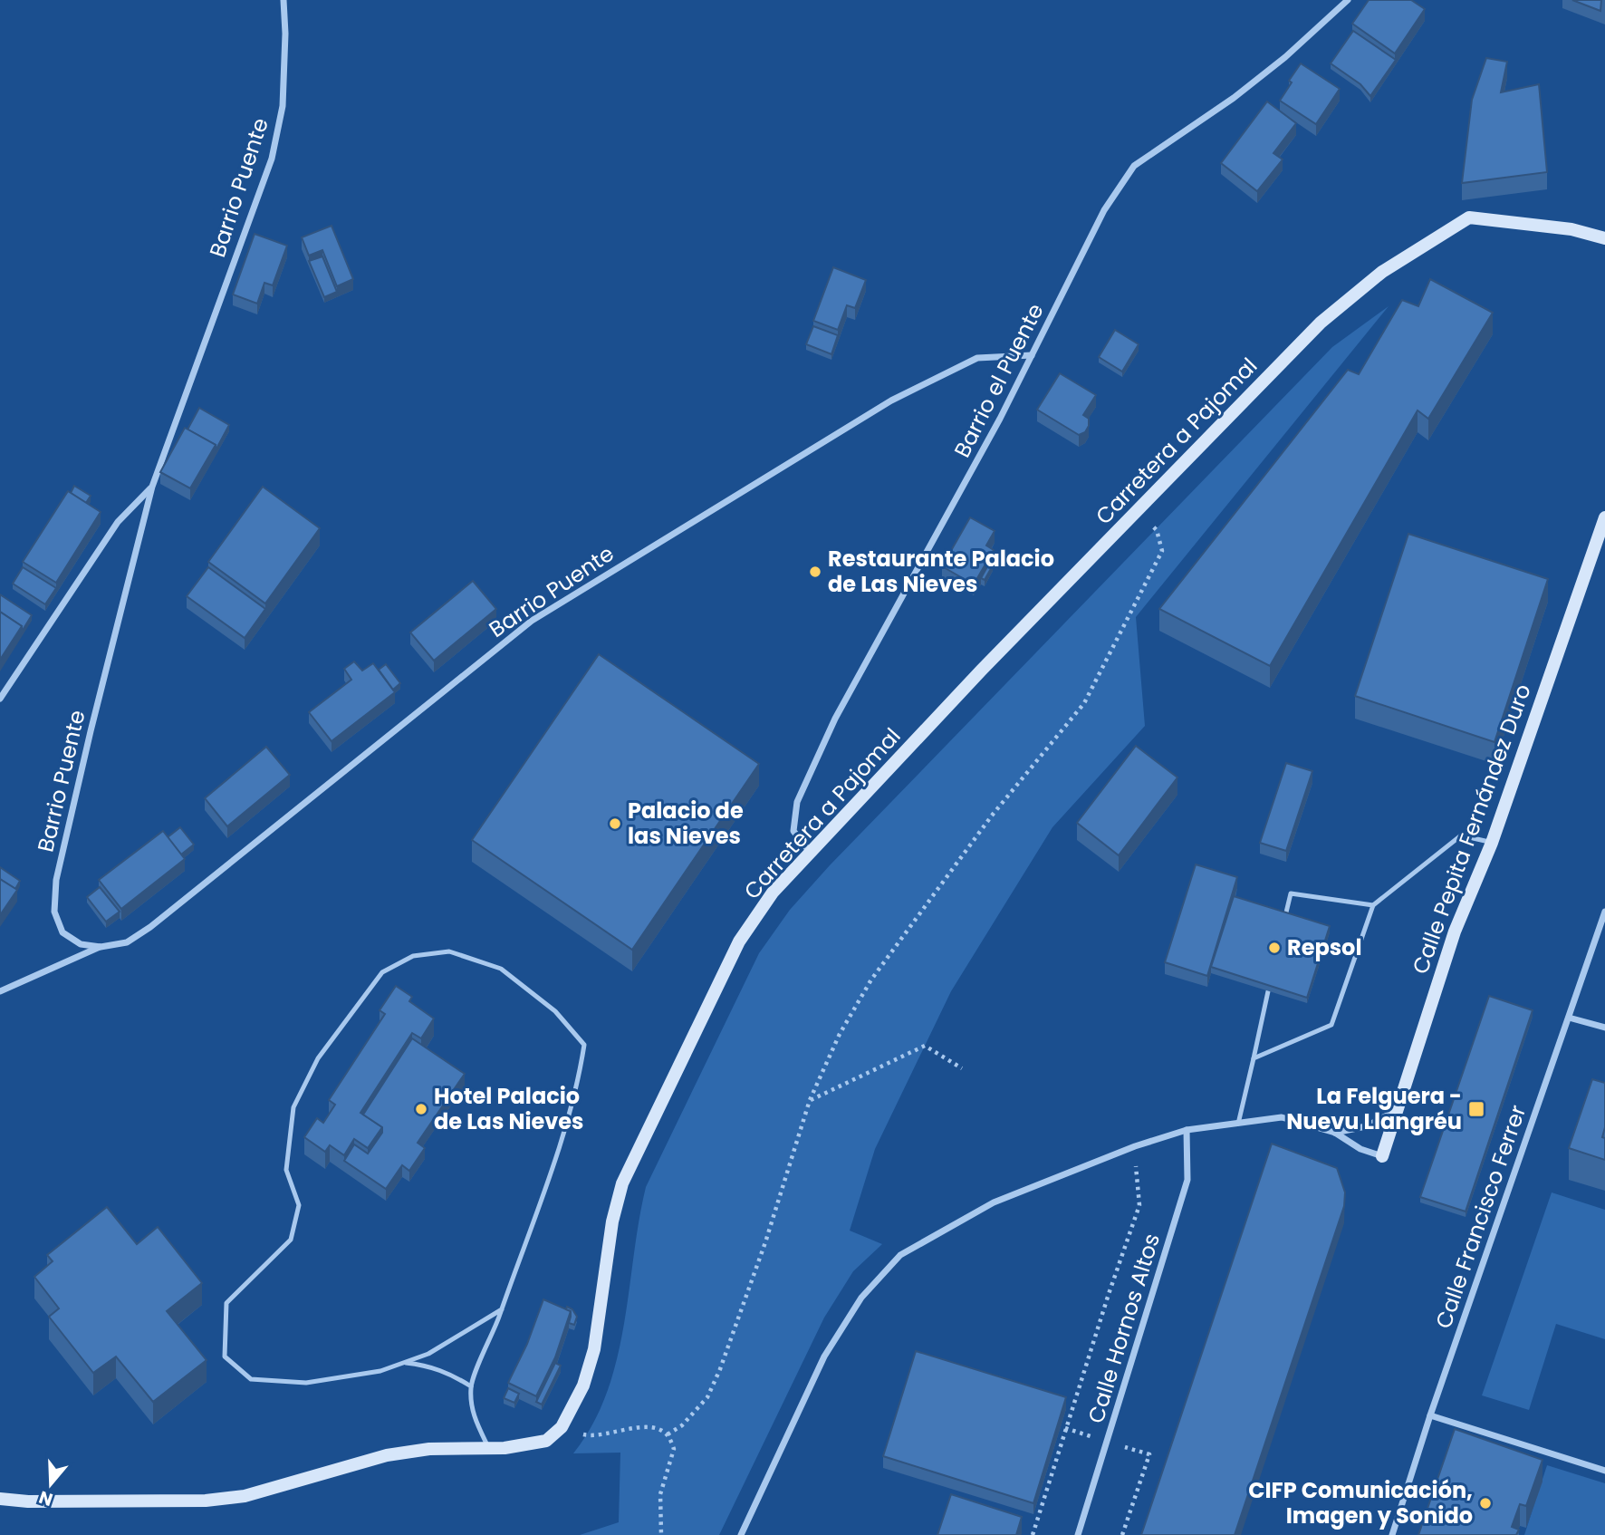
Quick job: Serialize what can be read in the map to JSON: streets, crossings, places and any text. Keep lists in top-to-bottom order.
{
  "streets": {
    "street": [
      "Barrio Puente",
      "Barrio el Puente",
      "Carretera a Pajomal",
      "Calle Pepita Fernández Duro",
      "Calle Francisco Ferrer",
      "Calle Hornos Altos"
    ]
  },
  "crossings": [
    ["Barrio Puente", "Barrio el Puente"],
    ["Barrio el Puente", "Carretera a Pajomal"]
  ],
  "places": {
    "other": [
      "Restaurante Palacio de Las Nieves",
      "Palacio de las Nieves",
      "Repsol",
      "Hotel Palacio de Las Nieves",
      "CIFP Comunicación, Imagen y Sonido"
    ],
    "transit": ["La Felguera - Nuevu Llangréu"]
  },
  "north": "bottom"
}
